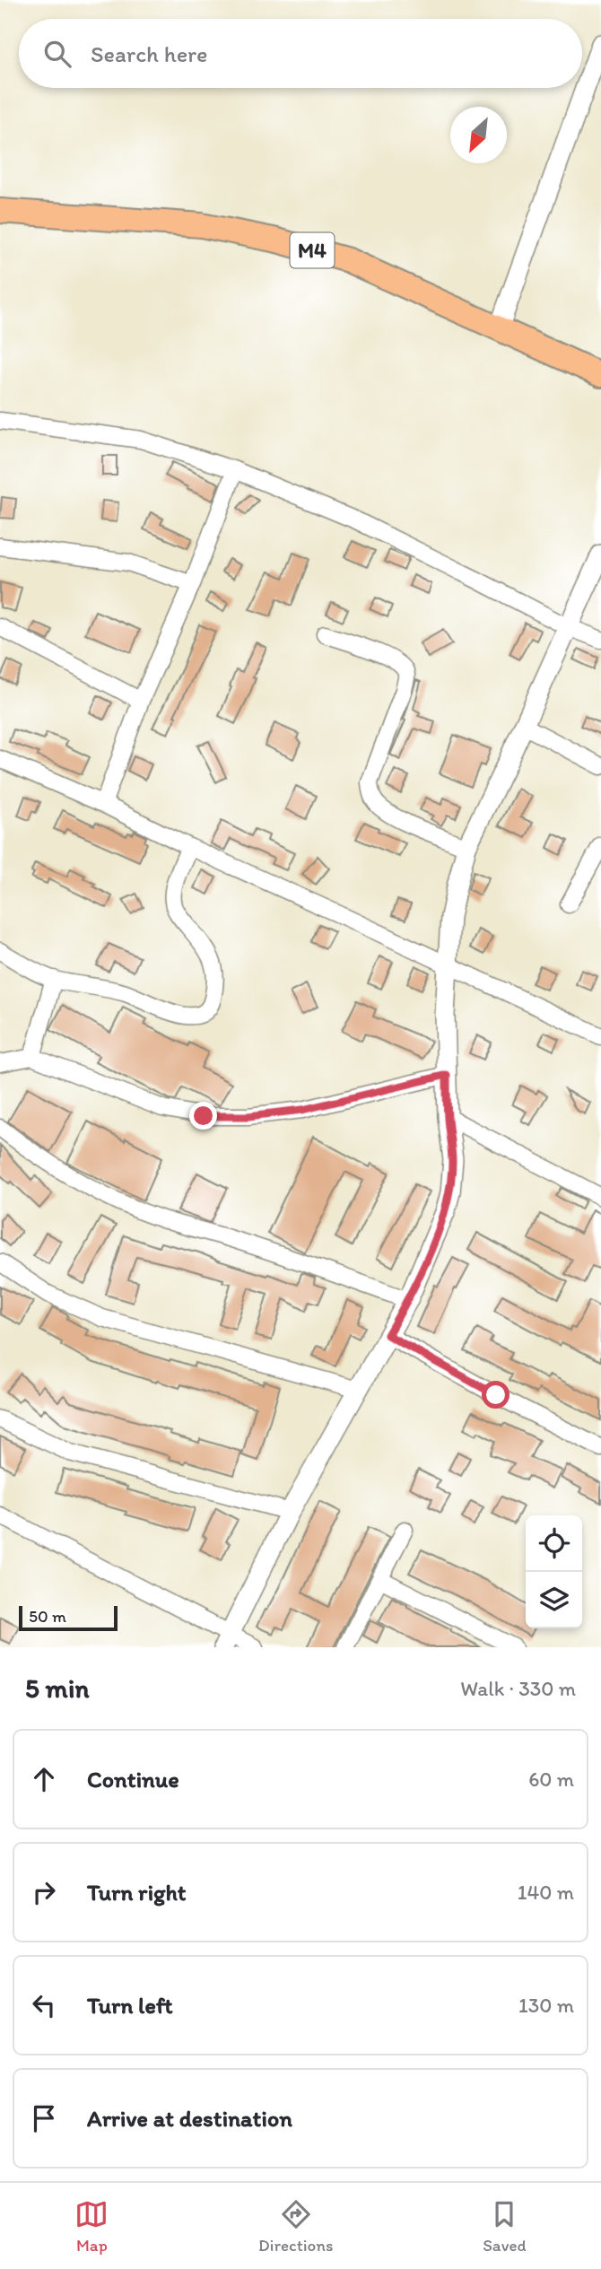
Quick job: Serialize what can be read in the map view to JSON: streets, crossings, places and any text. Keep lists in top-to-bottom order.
{
  "streets": {
    "main road": ["M4"]
  },
  "scale_bar": "50 m",
  "north": "bottom left",
  "page": {
    "search": "Search here",
    "scale": "50 m",
    "heading": ["5 min", "Walk · 330 m"],
    "list": [
      ["Continue", "60 m"],
      ["Turn right", "140 m"],
      ["Turn left", "130 m"],
      "Arrive at destination"
    ],
    "nav": ["Map", "Directions", "Saved"]
  }
}
